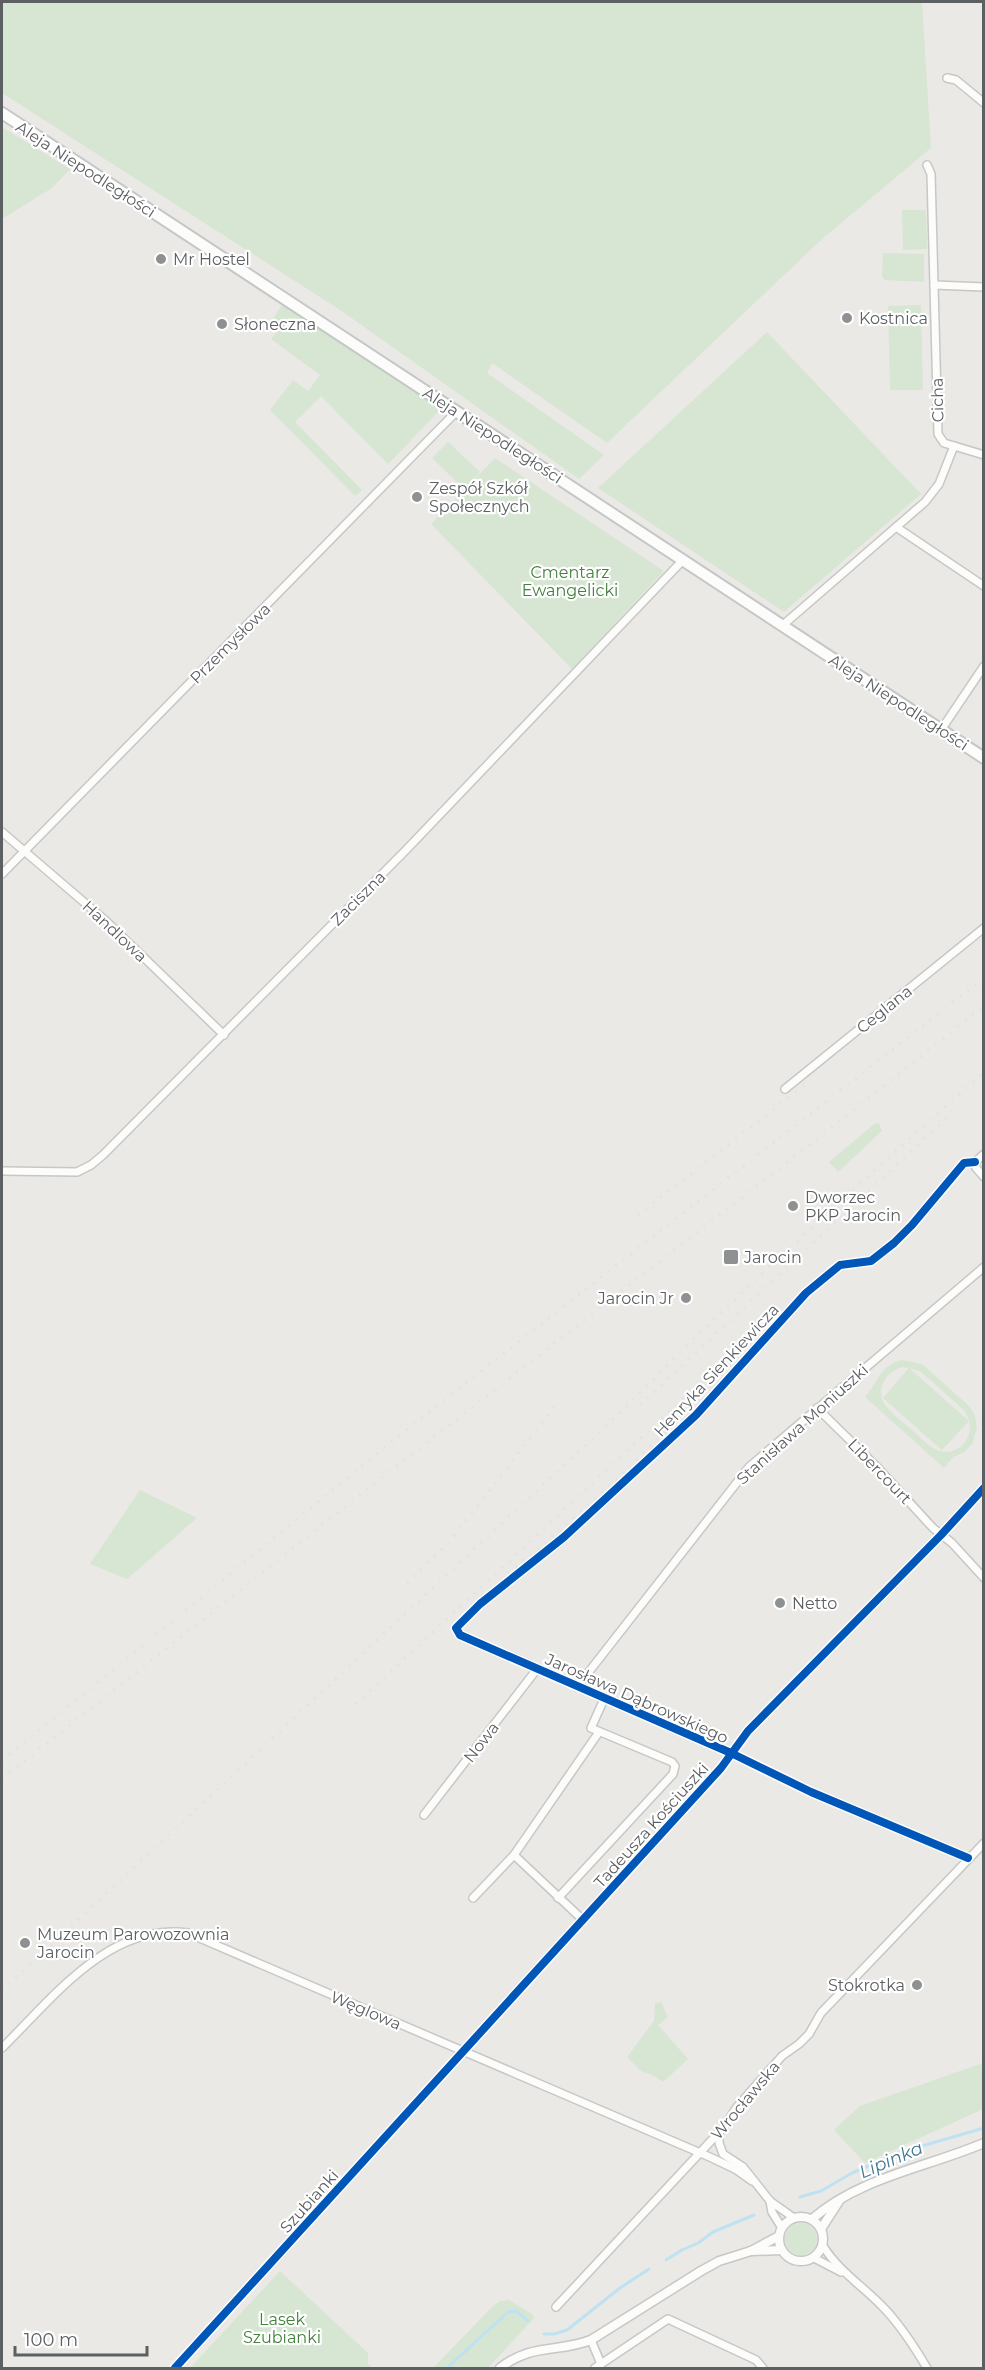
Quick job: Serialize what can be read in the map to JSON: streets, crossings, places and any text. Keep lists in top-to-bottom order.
{
  "streets": {
    "main road": ["Aleja Niepodległości"],
    "street": [
      "Cicha",
      "Przemysłowa",
      "Zaciszna",
      "Handlowa",
      "Ceglana",
      "Henryka Sienkiewicza",
      "Stanisława Moniuszki",
      "Libercourt",
      "Jarosława Dąbrowskiego",
      "Nowa",
      "Tadeusza Kościuszki",
      "Węglowa",
      "Wrocławska",
      "Szubianki"
    ]
  },
  "crossings": [
    ["Aleja Niepodległości", "Przemysłowa"],
    ["Aleja Niepodległości", "Zaciszna"],
    ["Przemysłowa", "Handlowa"],
    ["Zaciszna", "Handlowa"],
    ["Henryka Sienkiewicza", "Jarosława Dąbrowskiego"],
    ["Stanisława Moniuszki", "Libercourt"],
    ["Stanisława Moniuszki", "Jarosława Dąbrowskiego"],
    ["Libercourt", "Tadeusza Kościuszki"],
    ["Jarosława Dąbrowskiego", "Nowa"],
    ["Jarosława Dąbrowskiego", "Tadeusza Kościuszki"],
    ["Jarosława Dąbrowskiego", "Wrocławska"],
    ["Tadeusza Kościuszki", "Węglowa"],
    ["Tadeusza Kościuszki", "Szubianki"],
    ["Węglowa", "Wrocławska"],
    ["Węglowa", "Szubianki"]
  ],
  "water": ["Lipinka"],
  "parks": ["Cmentarz Ewangelicki", "Lasek Szubianki"],
  "places": {
    "other": [
      "Mr Hostel",
      "Kostnica",
      "Słoneczna",
      "Zespół Szkół Społecznych",
      "Dworzec PKP Jarocin",
      "Jarocin Jr",
      "Netto",
      "Muzeum Parowozownia Jarocin",
      "Stokrotka"
    ],
    "transit": ["Jarocin"]
  },
  "scale_bar": "100 m"
}
